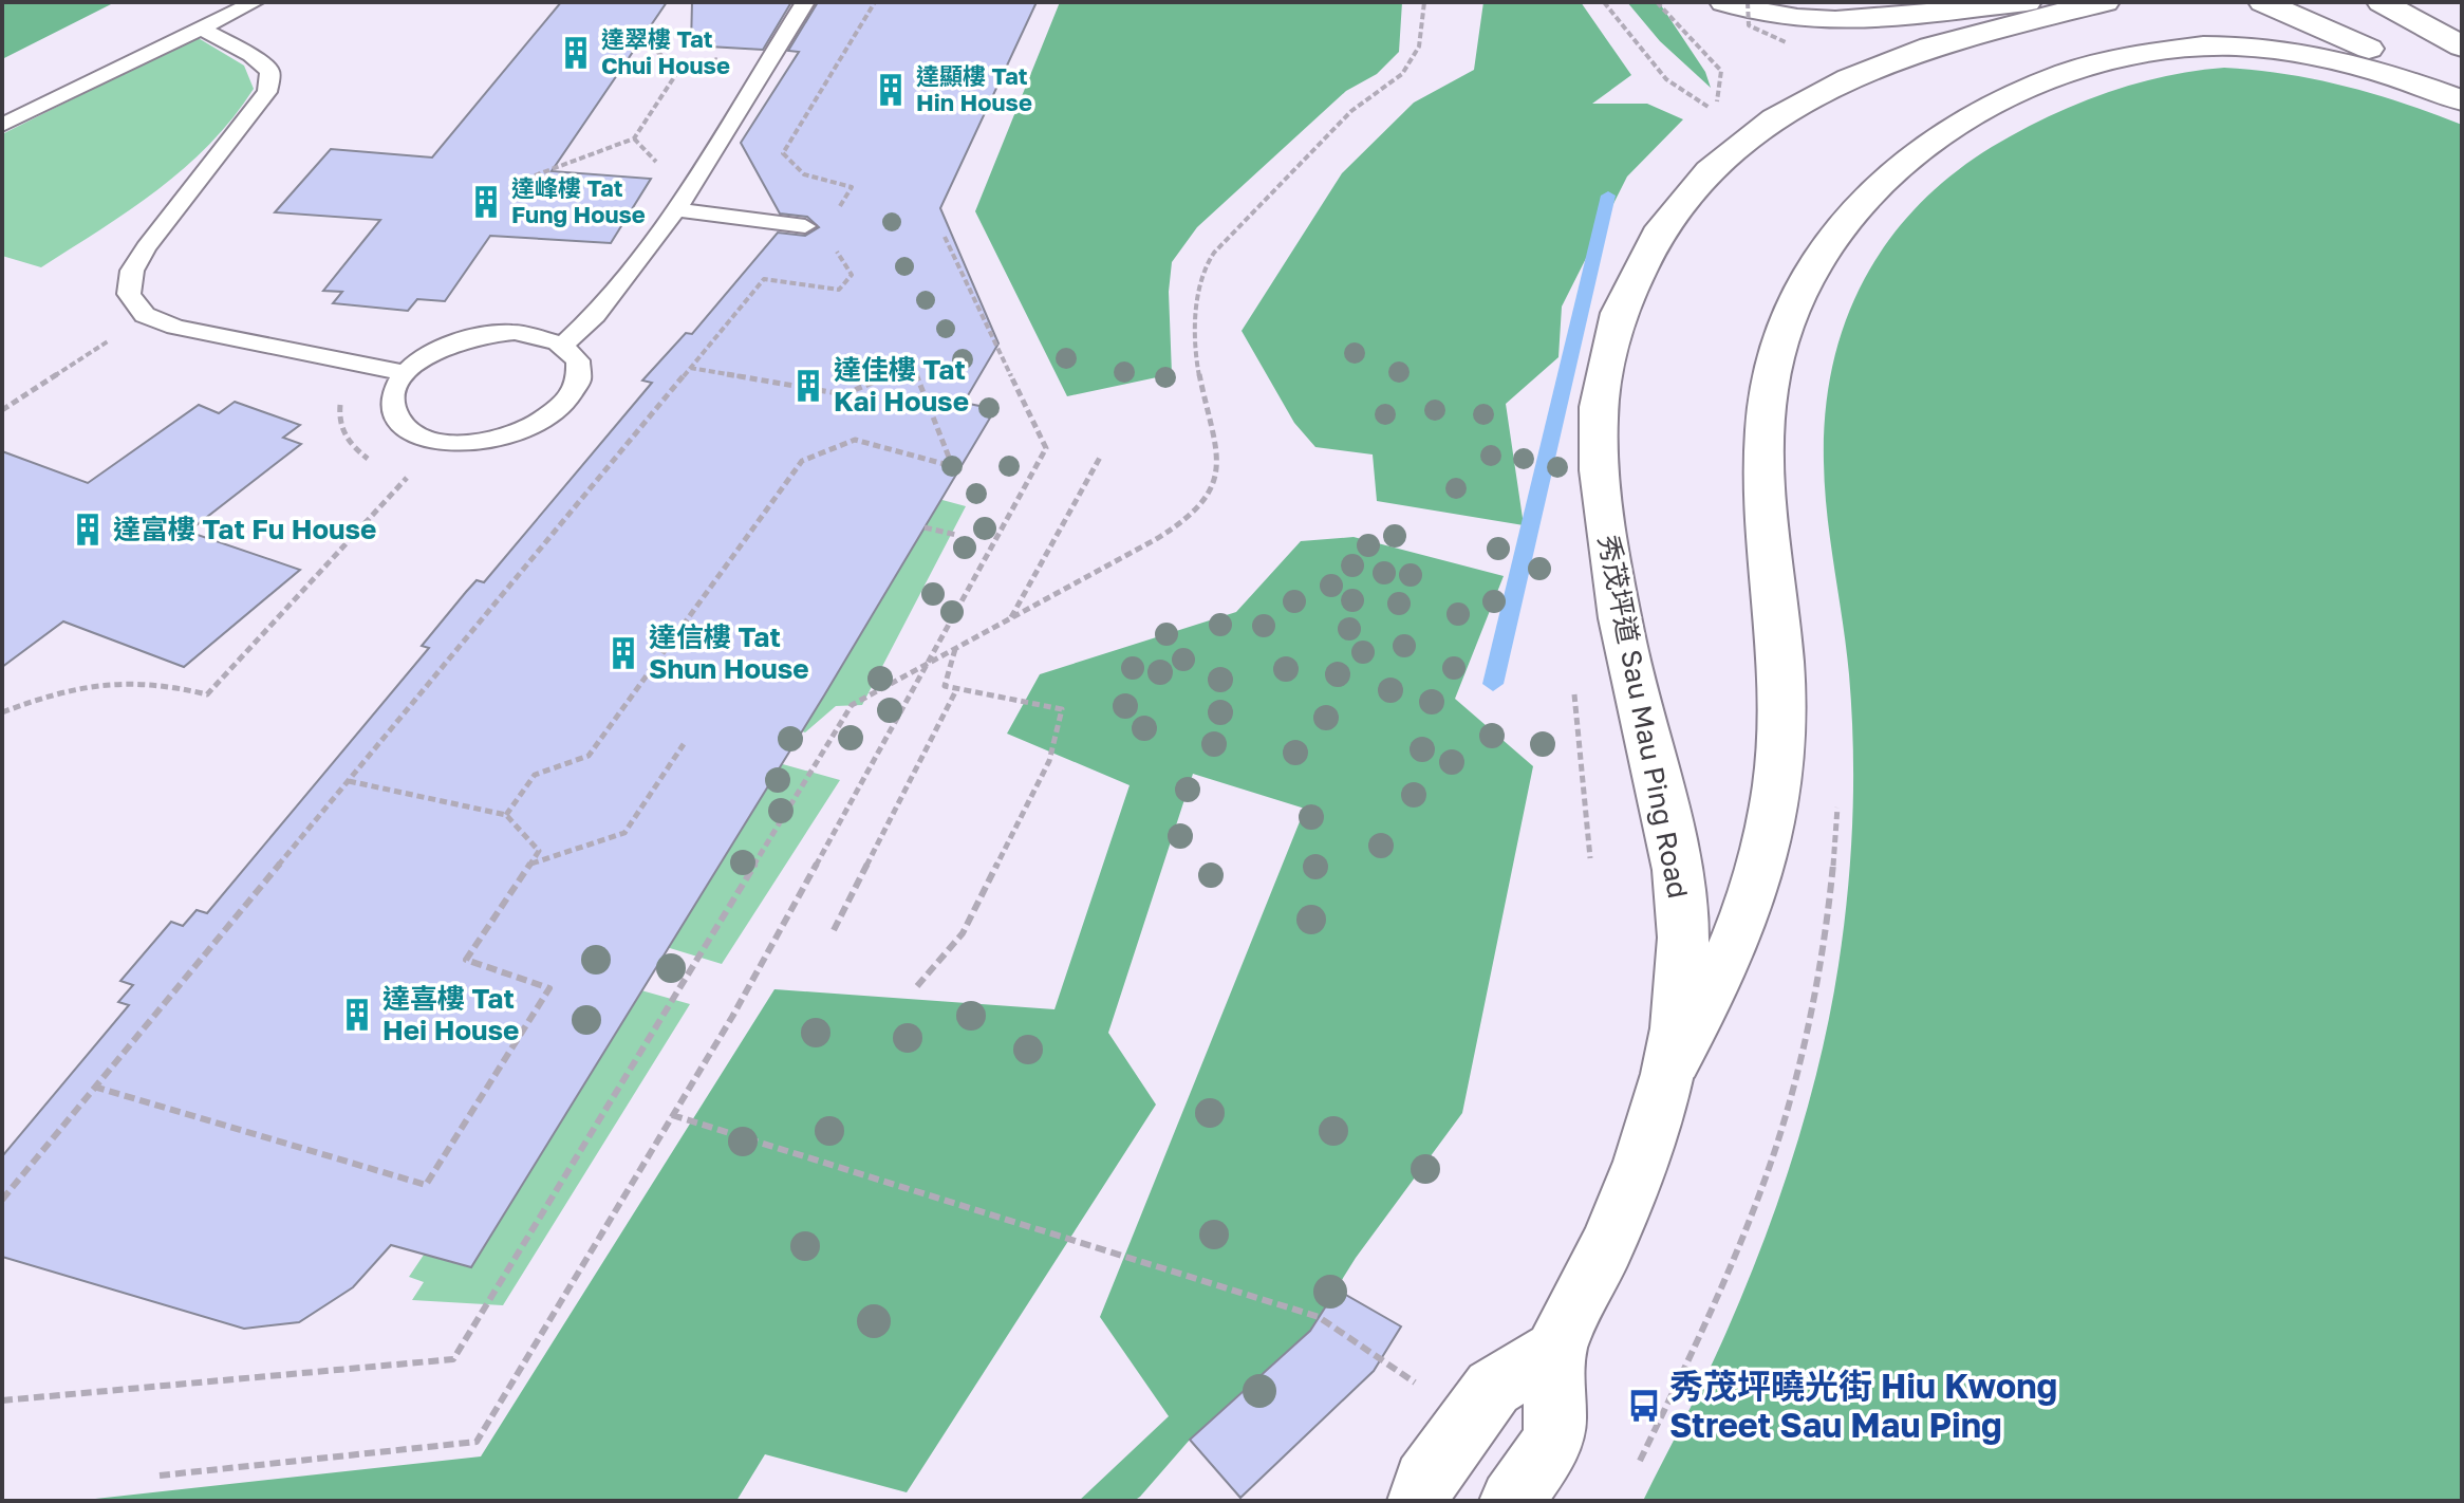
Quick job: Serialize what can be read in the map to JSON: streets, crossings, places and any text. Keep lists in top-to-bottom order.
{
  "streets": {
    "main road": ["秀茂坪道 Sau Mau Ping Road"]
  },
  "places": {
    "building": [
      "達翠樓 Tat Chui House",
      "達顯樓 Tat Hin House",
      "達峰樓 Tat Fung House",
      "達佳樓 Tat Kai House",
      "達富樓 Tat Fu House",
      "達信樓 Tat Shun House",
      "達喜樓 Tat Hei House"
    ],
    "bus stop": ["秀茂坪曉光街 Hiu Kwong Street Sau Mau Ping"]
  }
}
